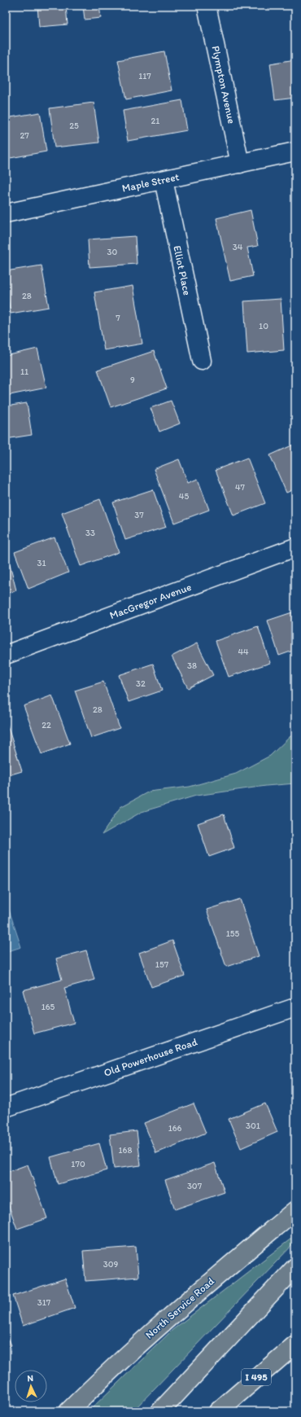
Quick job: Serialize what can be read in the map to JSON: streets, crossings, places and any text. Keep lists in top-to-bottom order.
{
  "streets": {
    "main road": ["North Service Road", "I 495"],
    "street": [
      "Plympton Avenue",
      "Maple Street",
      "Elliot Place",
      "MacGregor Avenue",
      "Old Powerhouse Road"
    ]
  },
  "crossings": [
    ["Plympton Avenue", "Maple Street"],
    ["Maple Street", "Elliot Place"]
  ],
  "house_numbers": [
    "117",
    "21",
    "25",
    "27",
    "34",
    "30",
    "28",
    "7",
    "10",
    "11",
    "9",
    "47",
    "45",
    "37",
    "33",
    "31",
    "44",
    "38",
    "32",
    "28",
    "22",
    "155",
    "157",
    "165",
    "301",
    "166",
    "168",
    "170",
    "307",
    "309",
    "317"
  ],
  "north": "top"
}
